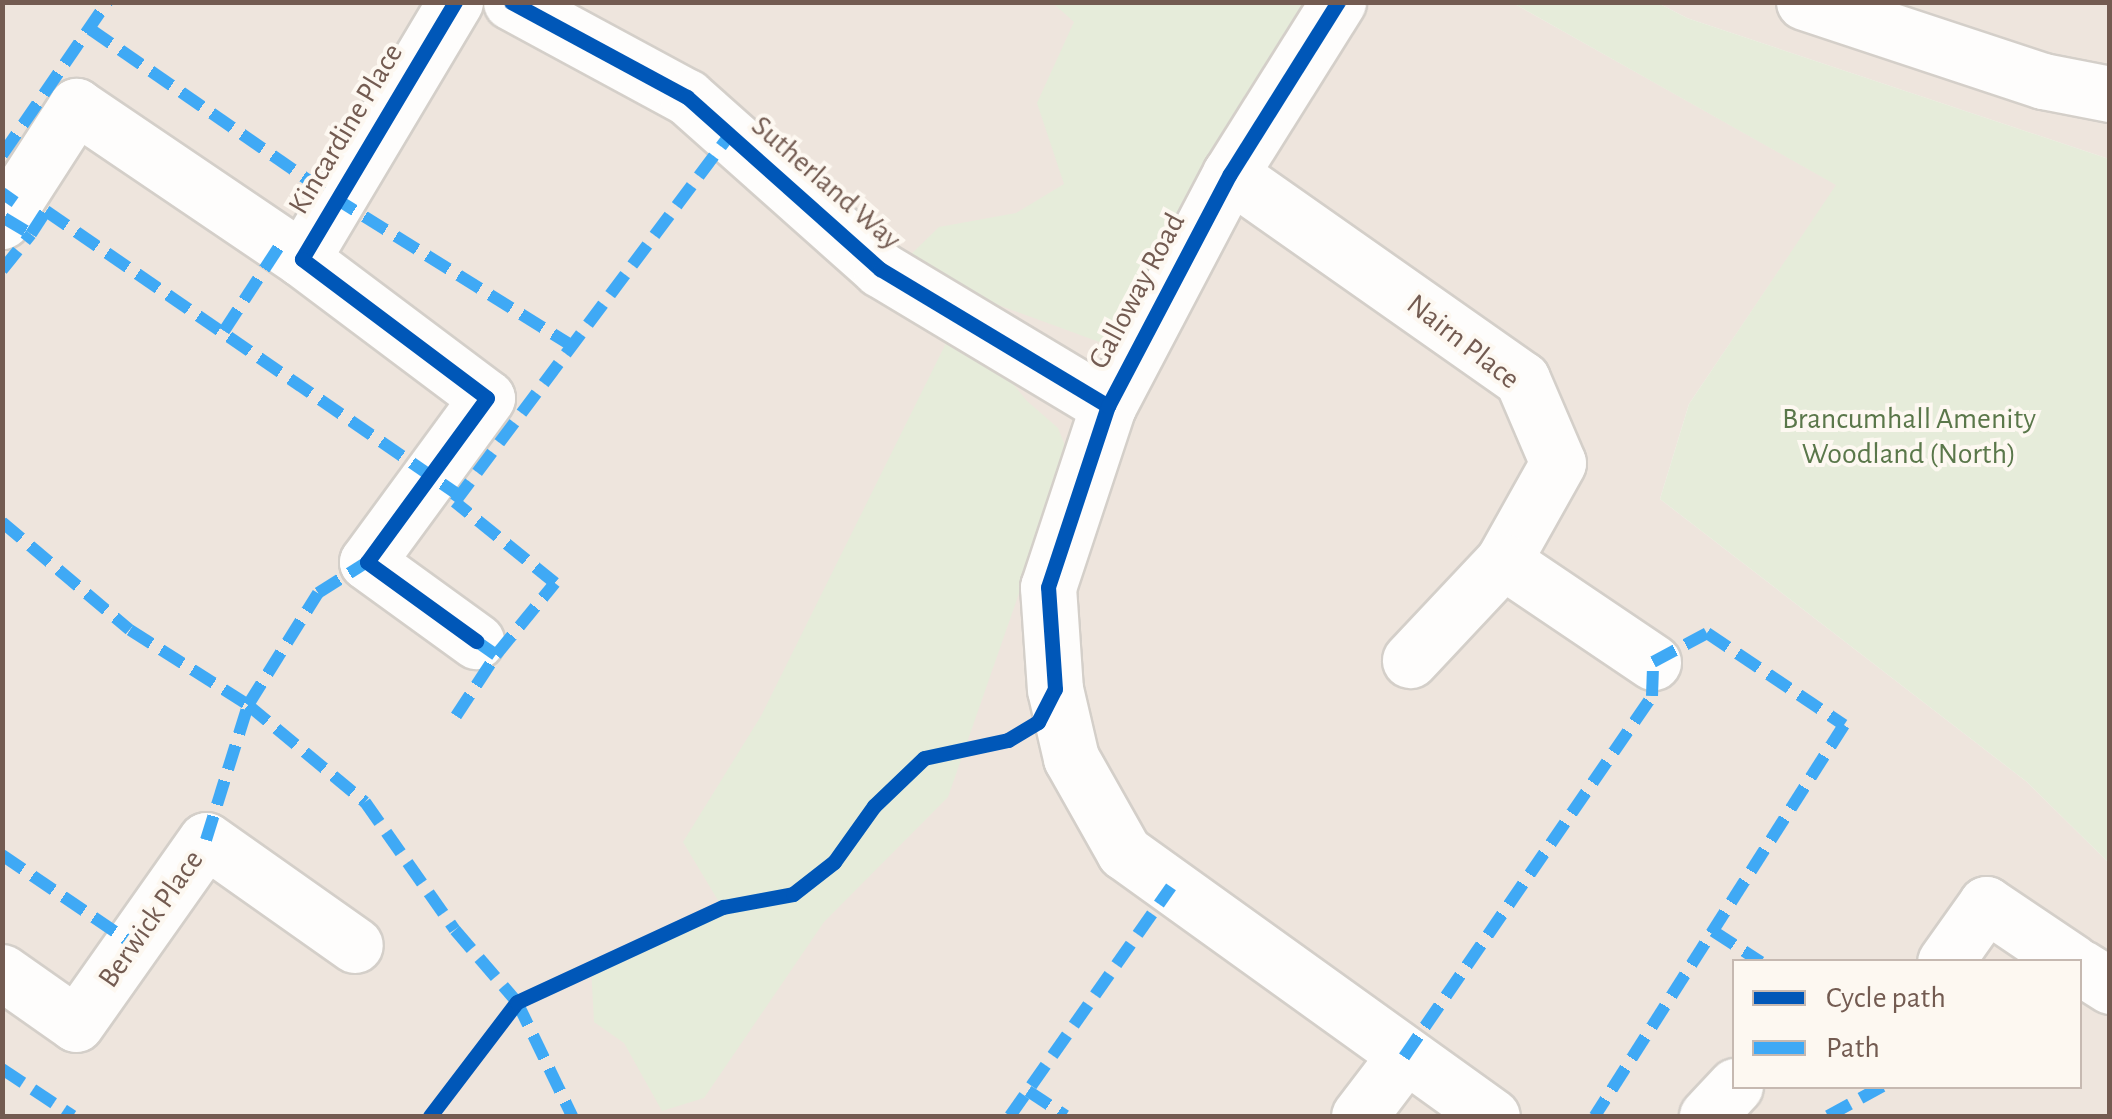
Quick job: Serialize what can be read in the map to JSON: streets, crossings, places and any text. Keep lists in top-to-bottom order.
{
  "streets": {
    "street": [
      "Kincardine Place",
      "Sutherland Way",
      "Galloway Road",
      "Nairn Place",
      "Berwick Place"
    ]
  },
  "crossings": [
    ["Sutherland Way", "Galloway Road"],
    ["Galloway Road", "Nairn Place"]
  ],
  "parks": ["Brancumhall Amenity Woodland (North)"],
  "legend": ["Cycle path", "Path"]
}
